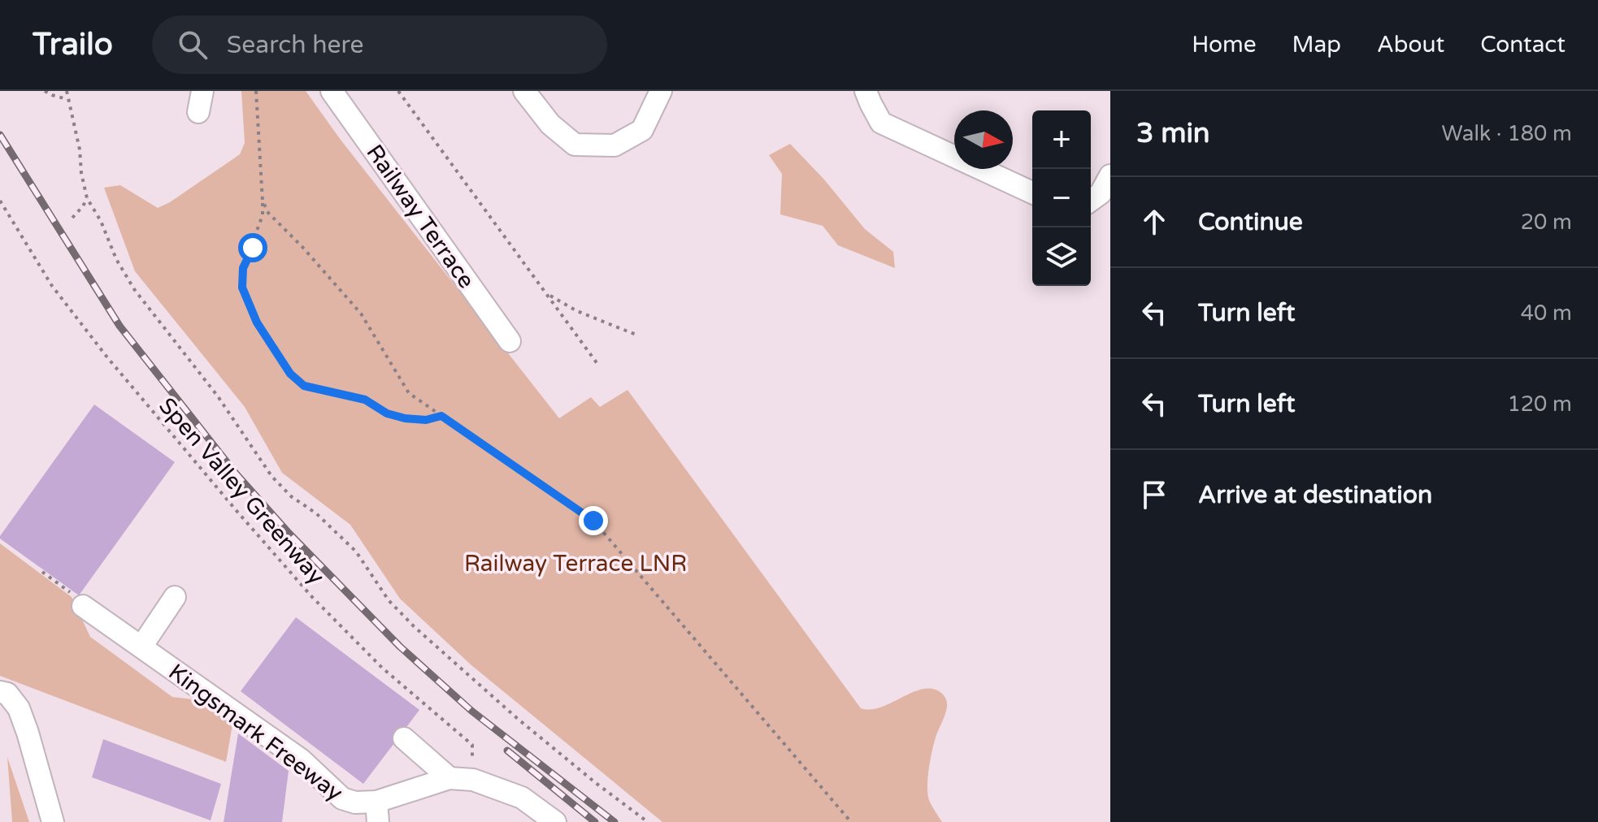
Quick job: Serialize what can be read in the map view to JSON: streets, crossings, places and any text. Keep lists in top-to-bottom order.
{
  "streets": {
    "street": ["Railway Terrace", "Kingsmark Freeway"],
    "path": ["Spen Valley Greenway"]
  },
  "crossings": [
    ["Spen Valley Greenway", "Kingsmark Freeway"]
  ],
  "parks": ["Railway Terrace LNR"],
  "north": "right",
  "page": {
    "header": "Trailo",
    "search": "Search here",
    "nav": [
      "Home",
      "Map",
      "About",
      "Contact"
    ],
    "heading": ["3 min", "Walk · 180 m"],
    "map_buttons": ["+", "−"],
    "list": [
      ["Continue", "20 m"],
      ["Turn left", "40 m"],
      ["Turn left", "120 m"],
      "Arrive at destination"
    ]
  }
}
